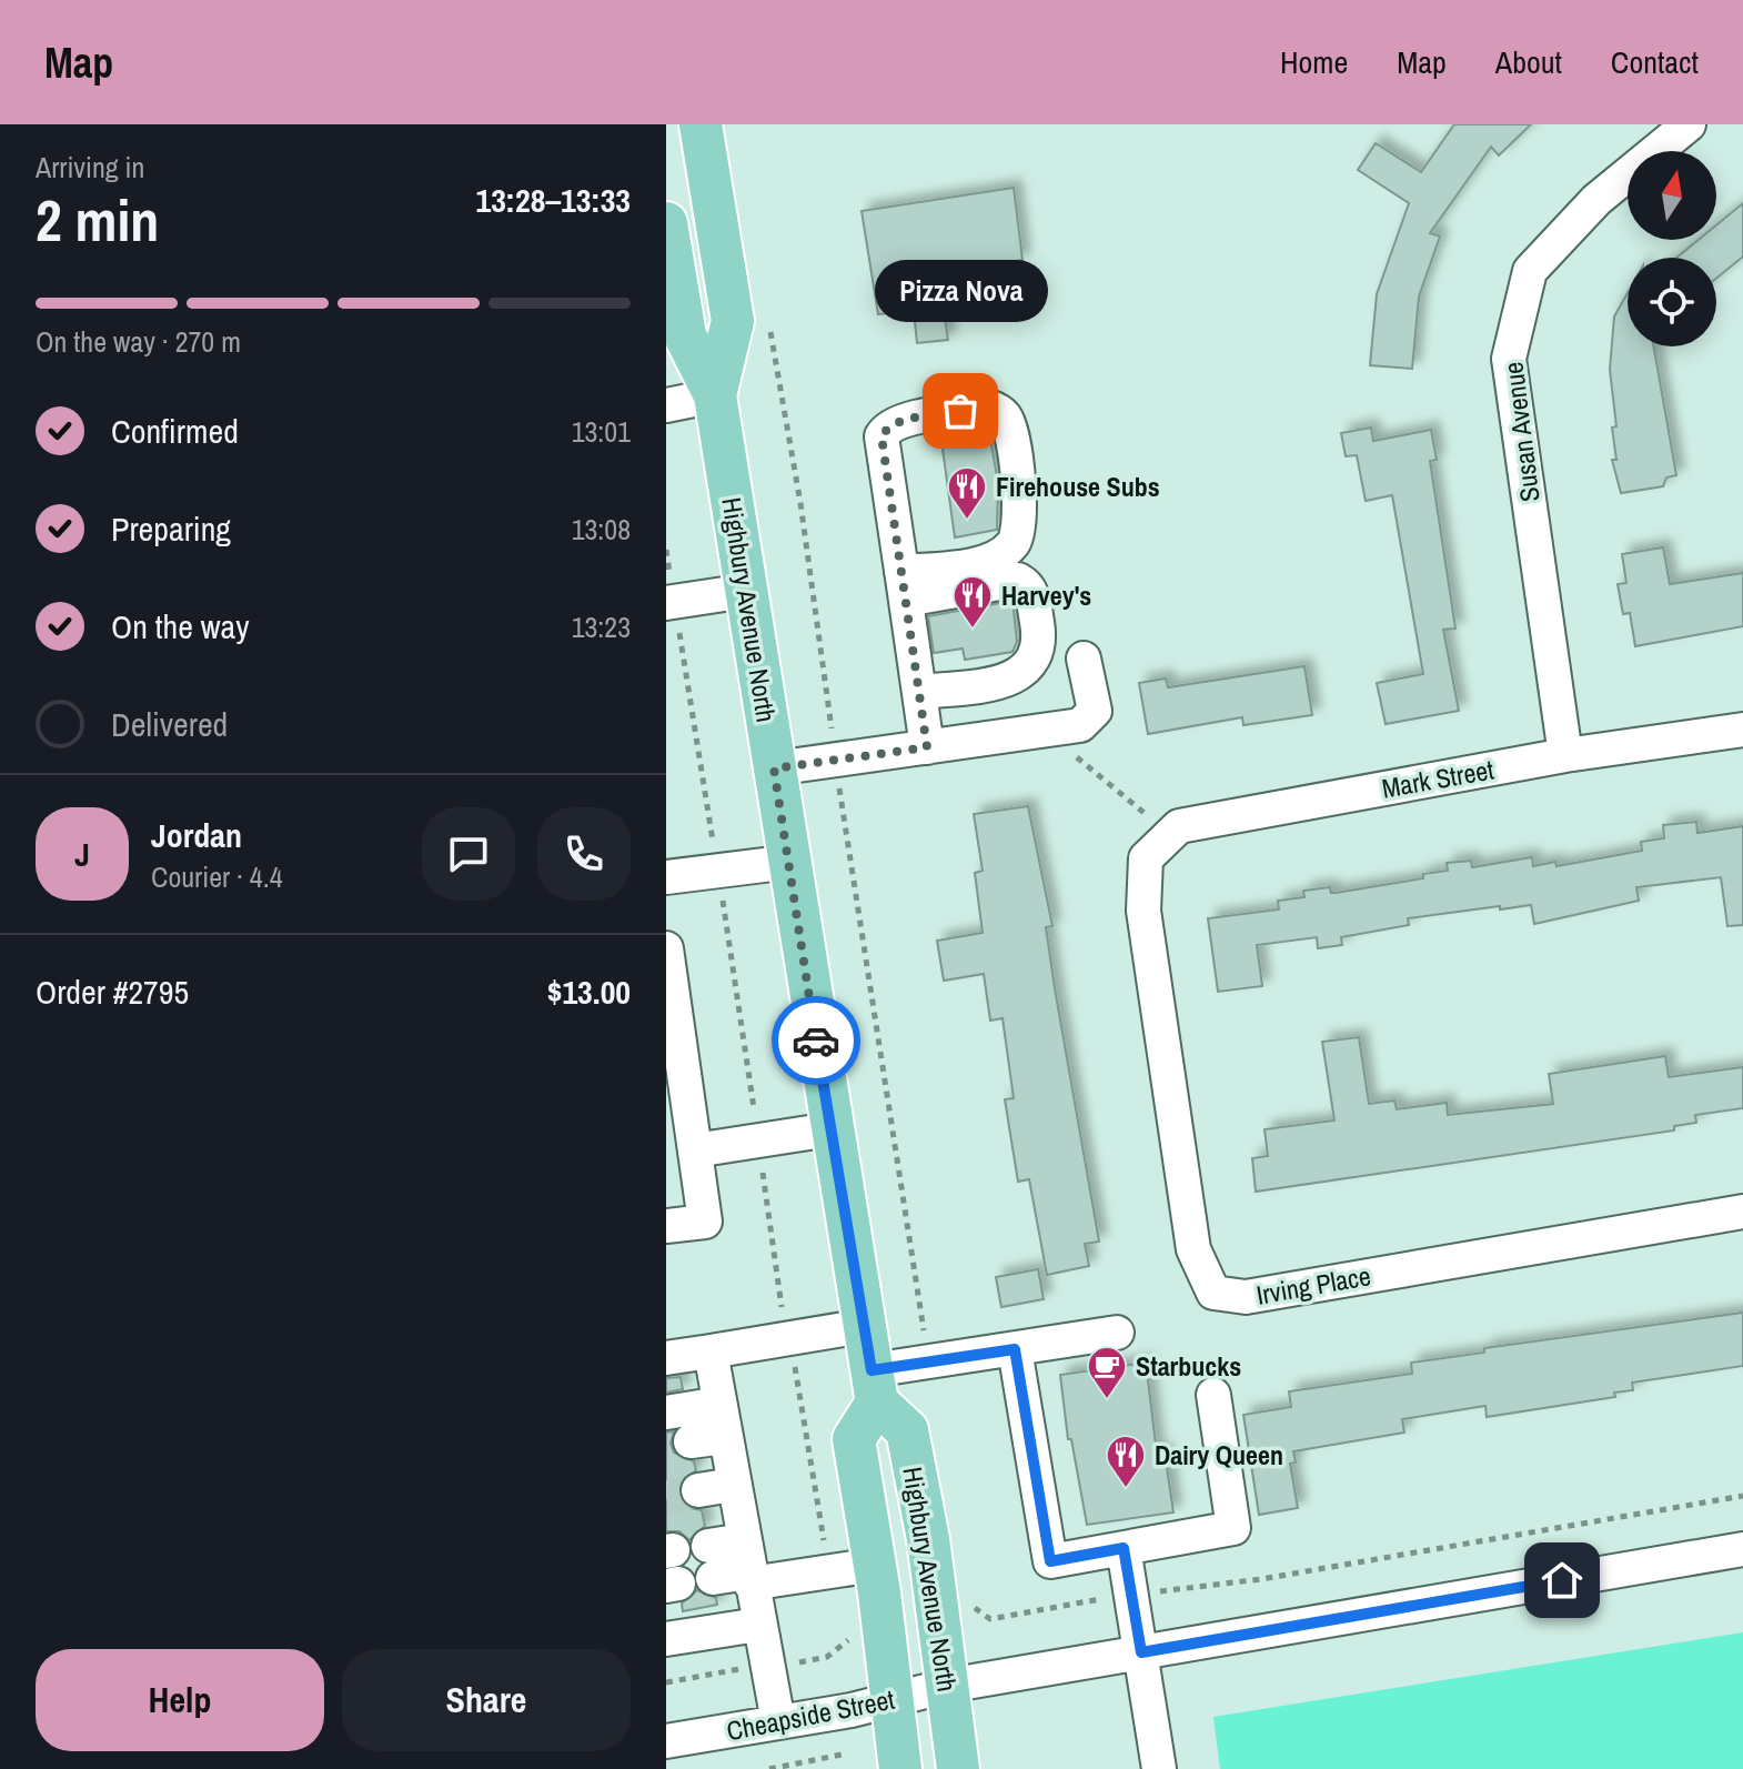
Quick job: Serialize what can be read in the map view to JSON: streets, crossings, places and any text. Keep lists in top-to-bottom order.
{
  "streets": {
    "main road": ["Highbury Avenue North"],
    "street": [
      "Susan Avenue",
      "Mark Street",
      "Irving Place",
      "Cheapside Street"
    ]
  },
  "crossings": [
    ["Susan Avenue", "Mark Street"],
    ["Highbury Avenue North", "Cheapside Street"],
    ["Mark Street", "Irving Place"]
  ],
  "places": {
    "other": ["Pizza Nova"],
    "restaurant": ["Firehouse Subs", "Harvey's", "Dairy Queen"],
    "cafe": ["Starbucks"]
  },
  "north": "top",
  "page": {
    "header": "Map",
    "nav": [
      "Home",
      "Map",
      "About",
      "Contact"
    ],
    "heading": ["2 min", "Arriving in", "13:28–13:33"],
    "panel": [
      "Jordan",
      "Courier · 4.4",
      "Order #2795",
      "$13.00"
    ],
    "bubble": "Pizza Nova",
    "bar": "On the way · 270 m",
    "list": [
      ["Confirmed", "13:01"],
      ["Preparing", "13:08"],
      ["On the way", "13:23"],
      "Delivered"
    ],
    "round": "J",
    "buttons": ["Help", "Share"]
  }
}
